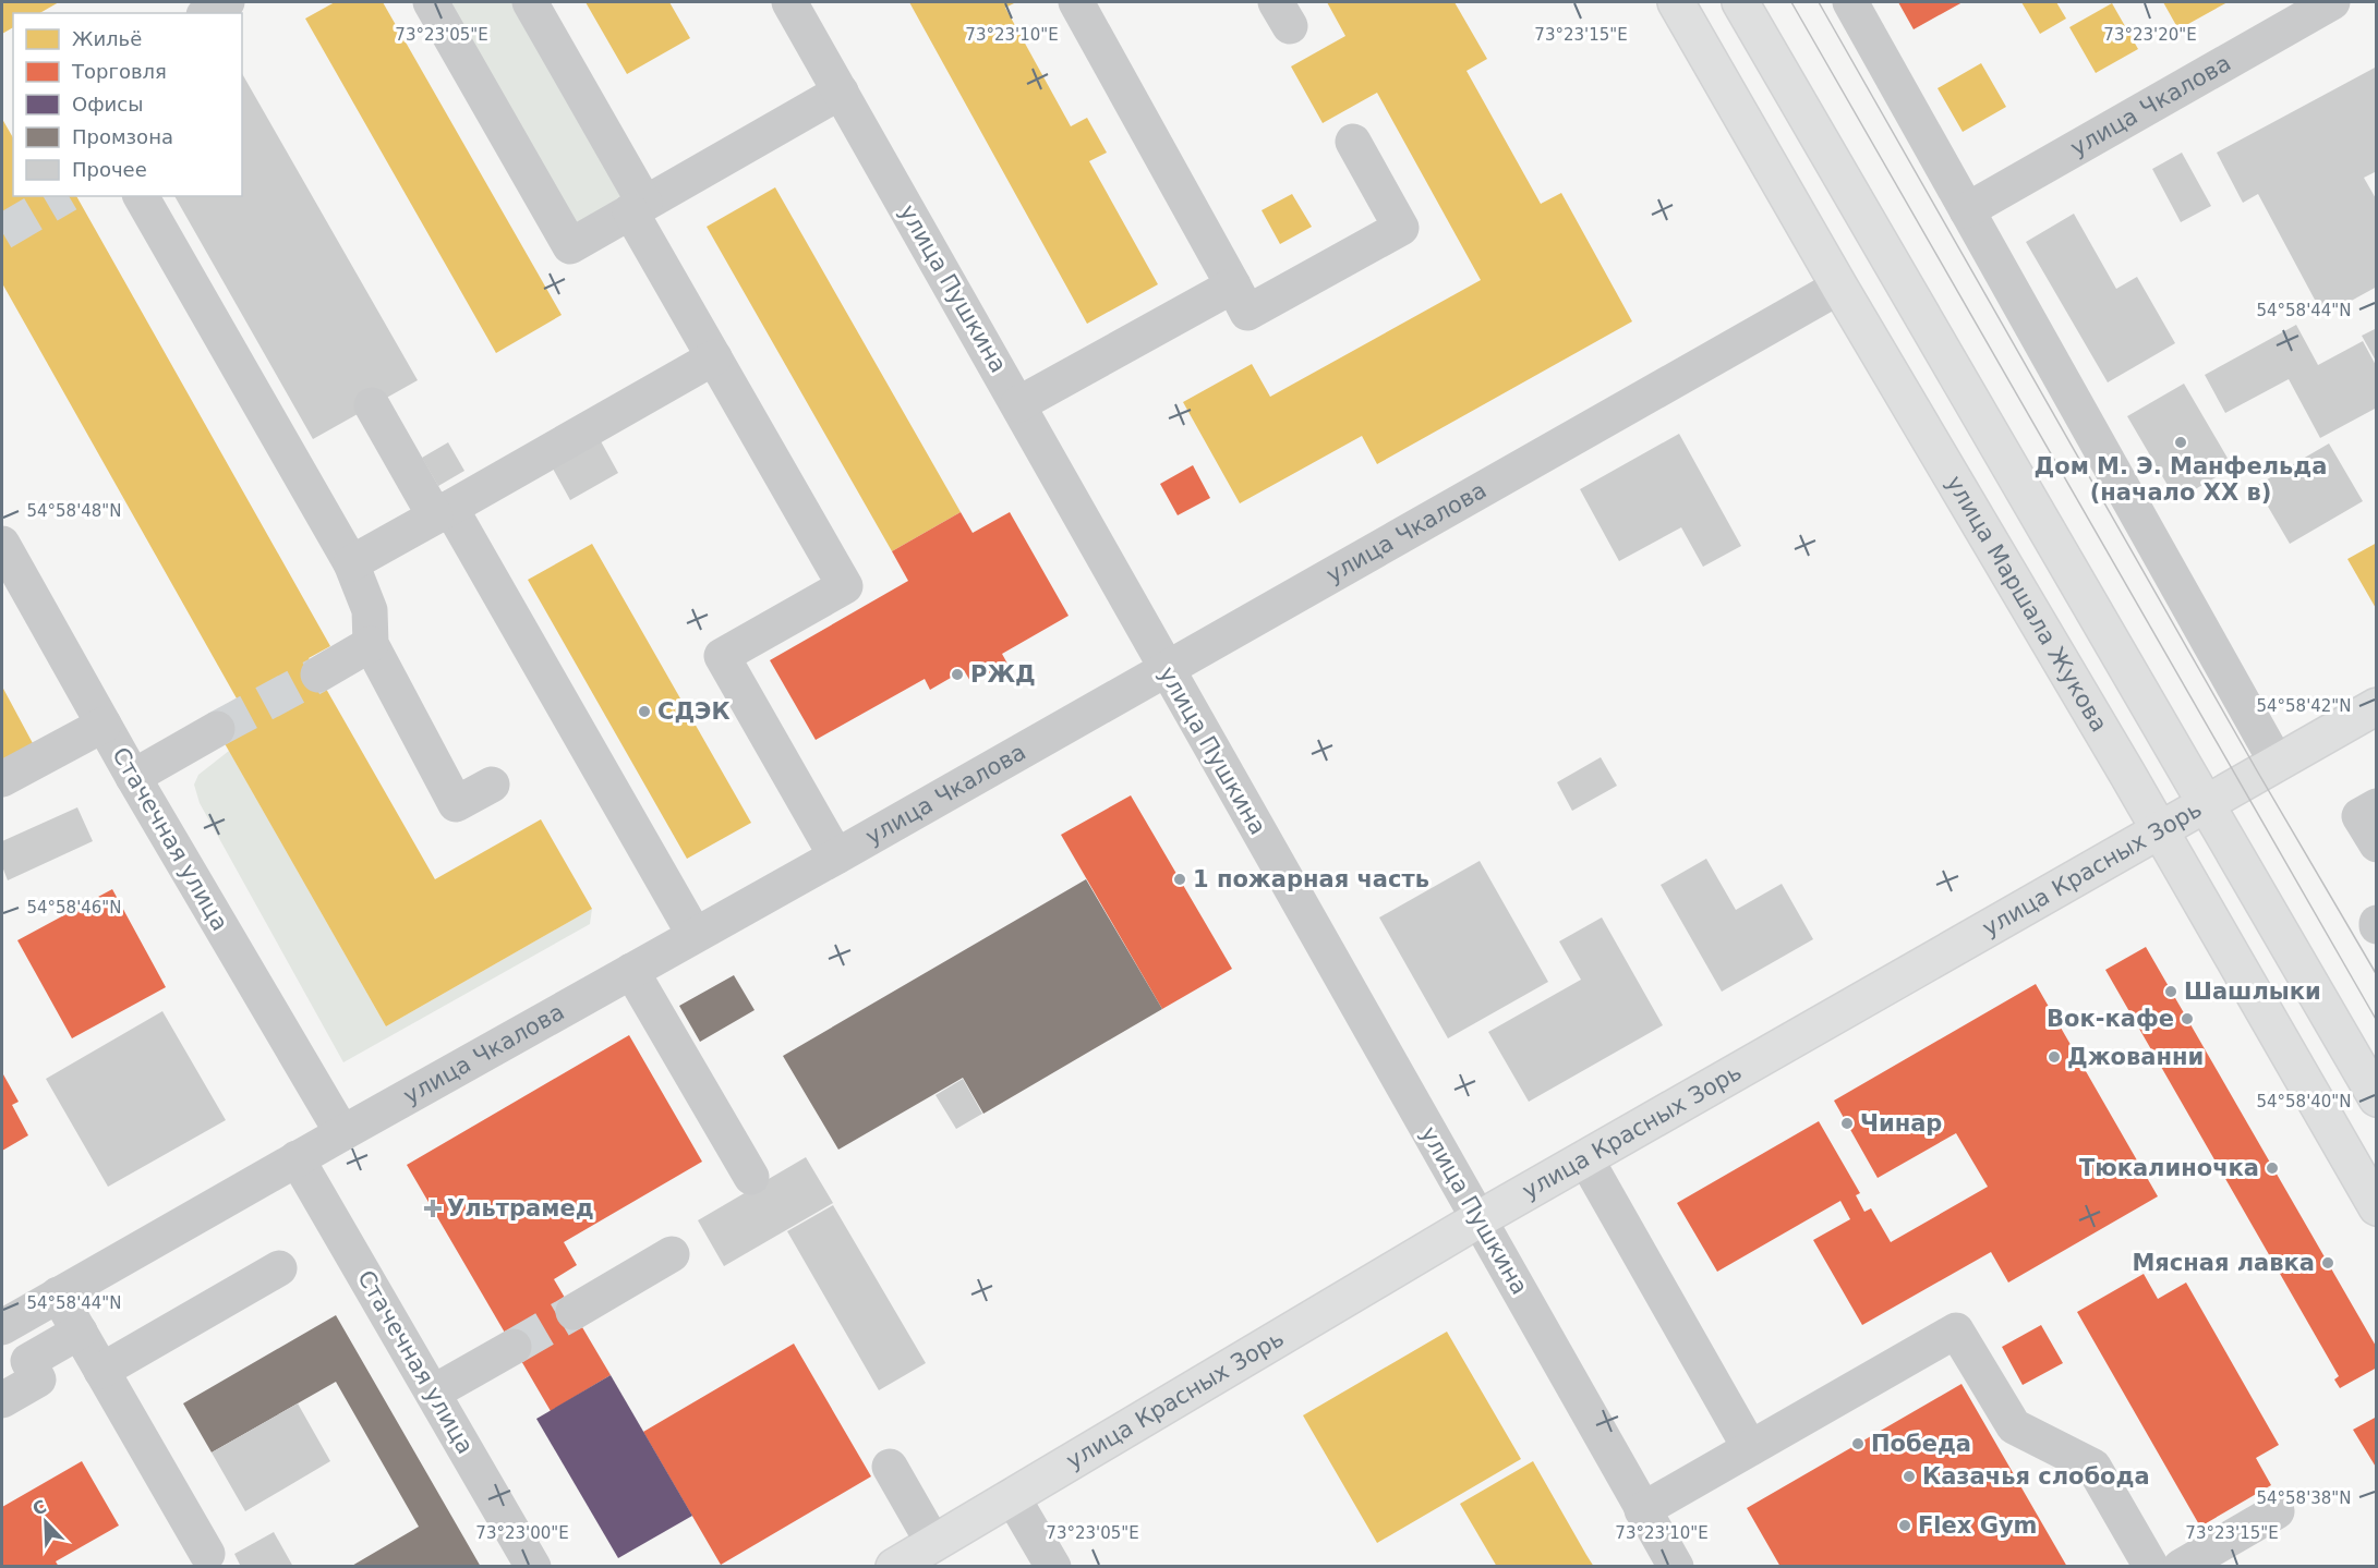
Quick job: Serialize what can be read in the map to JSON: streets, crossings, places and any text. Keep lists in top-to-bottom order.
{
  "streets": {
    "main road": ["улица Чкалова", "улица Маршала Жукова", "улица Красных Зорь"],
    "street": ["улица Пушкина", "Стачечная улица"]
  },
  "crossings": [
    ["улица Чкалова", "улица Пушкина"],
    ["улица Чкалова", "улица Маршала Жукова"],
    ["улица Чкалова", "Стачечная улица"],
    ["улица Пушкина", "улица Красных Зорь"],
    ["улица Маршала Жукова", "улица Красных Зорь"]
  ],
  "places": {
    "other": [
      "Дом М. Э. Манфельда (начало XX в)",
      "РЖД",
      "СДЭК",
      "1 пожарная часть",
      "Шашлыки",
      "Вок-кафе",
      "Джованни",
      "Чинар",
      "Тюкалиночка",
      "Мясная лавка",
      "Победа",
      "Казачья слобода",
      "Flex Gym"
    ],
    "health": ["Ультрамед"]
  },
  "legend": [
    "Жильё",
    "Торговля",
    "Офисы",
    "Промзона",
    "Прочее"
  ],
  "north": "top left",
  "coordinates": [
    "73°23'05\"E",
    "73°23'10\"E",
    "73°23'15\"E",
    "73°23'20\"E",
    "54°58'44\"N",
    "54°58'48\"N",
    "54°58'42\"N",
    "54°58'46\"N",
    "54°58'40\"N",
    "54°58'38\"N",
    "73°23'00\"E"
  ]
}
